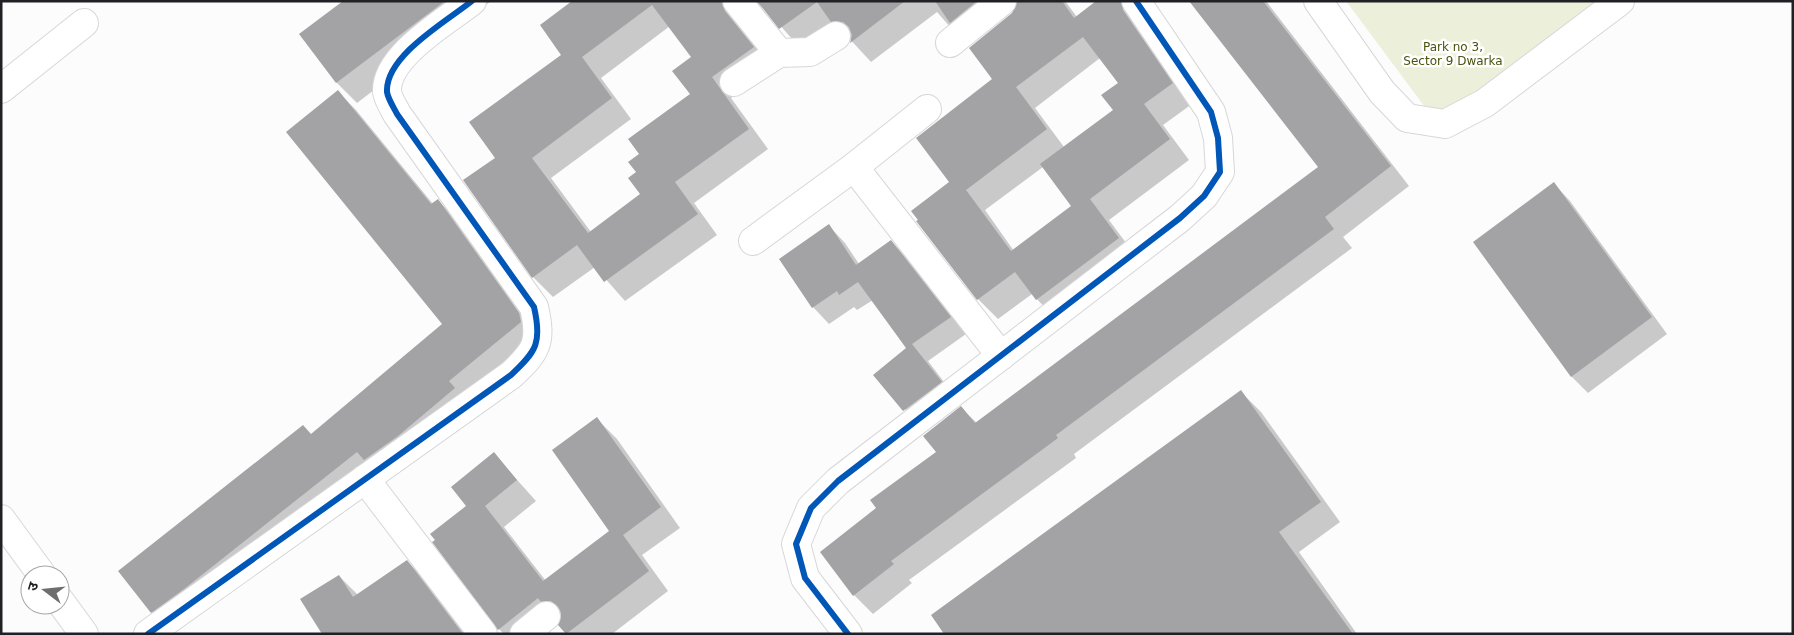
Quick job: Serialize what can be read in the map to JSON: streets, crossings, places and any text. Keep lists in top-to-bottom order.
{
  "parks": ["Park no 3, Sector 9 Dwarka"],
  "north": "left"
}
